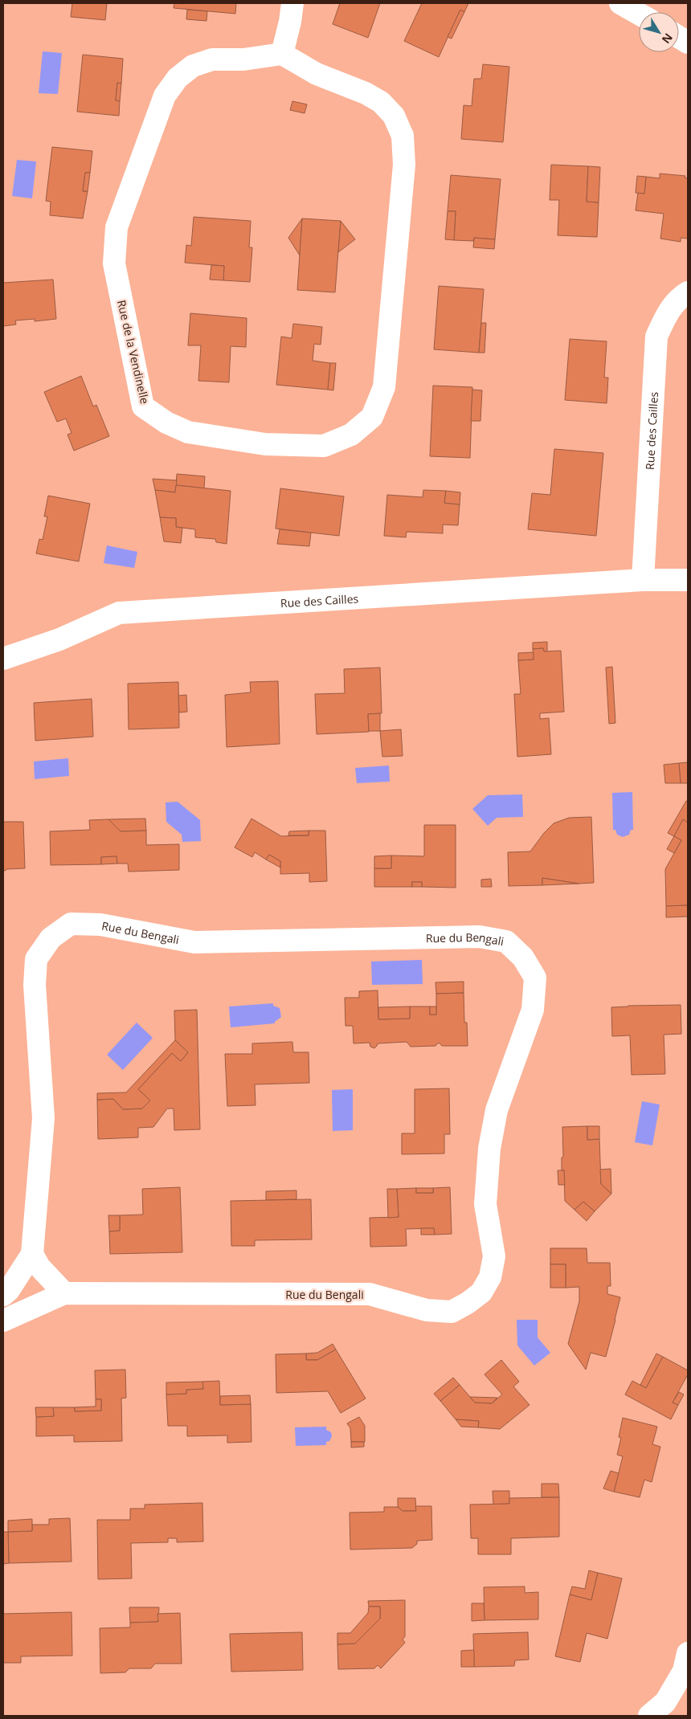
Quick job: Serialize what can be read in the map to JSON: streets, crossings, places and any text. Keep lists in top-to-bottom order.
{
  "streets": {
    "street": ["Rue de la Vendinelle", "Rue des Cailles", "Rue du Bengali"]
  },
  "north": "bottom right"
}
